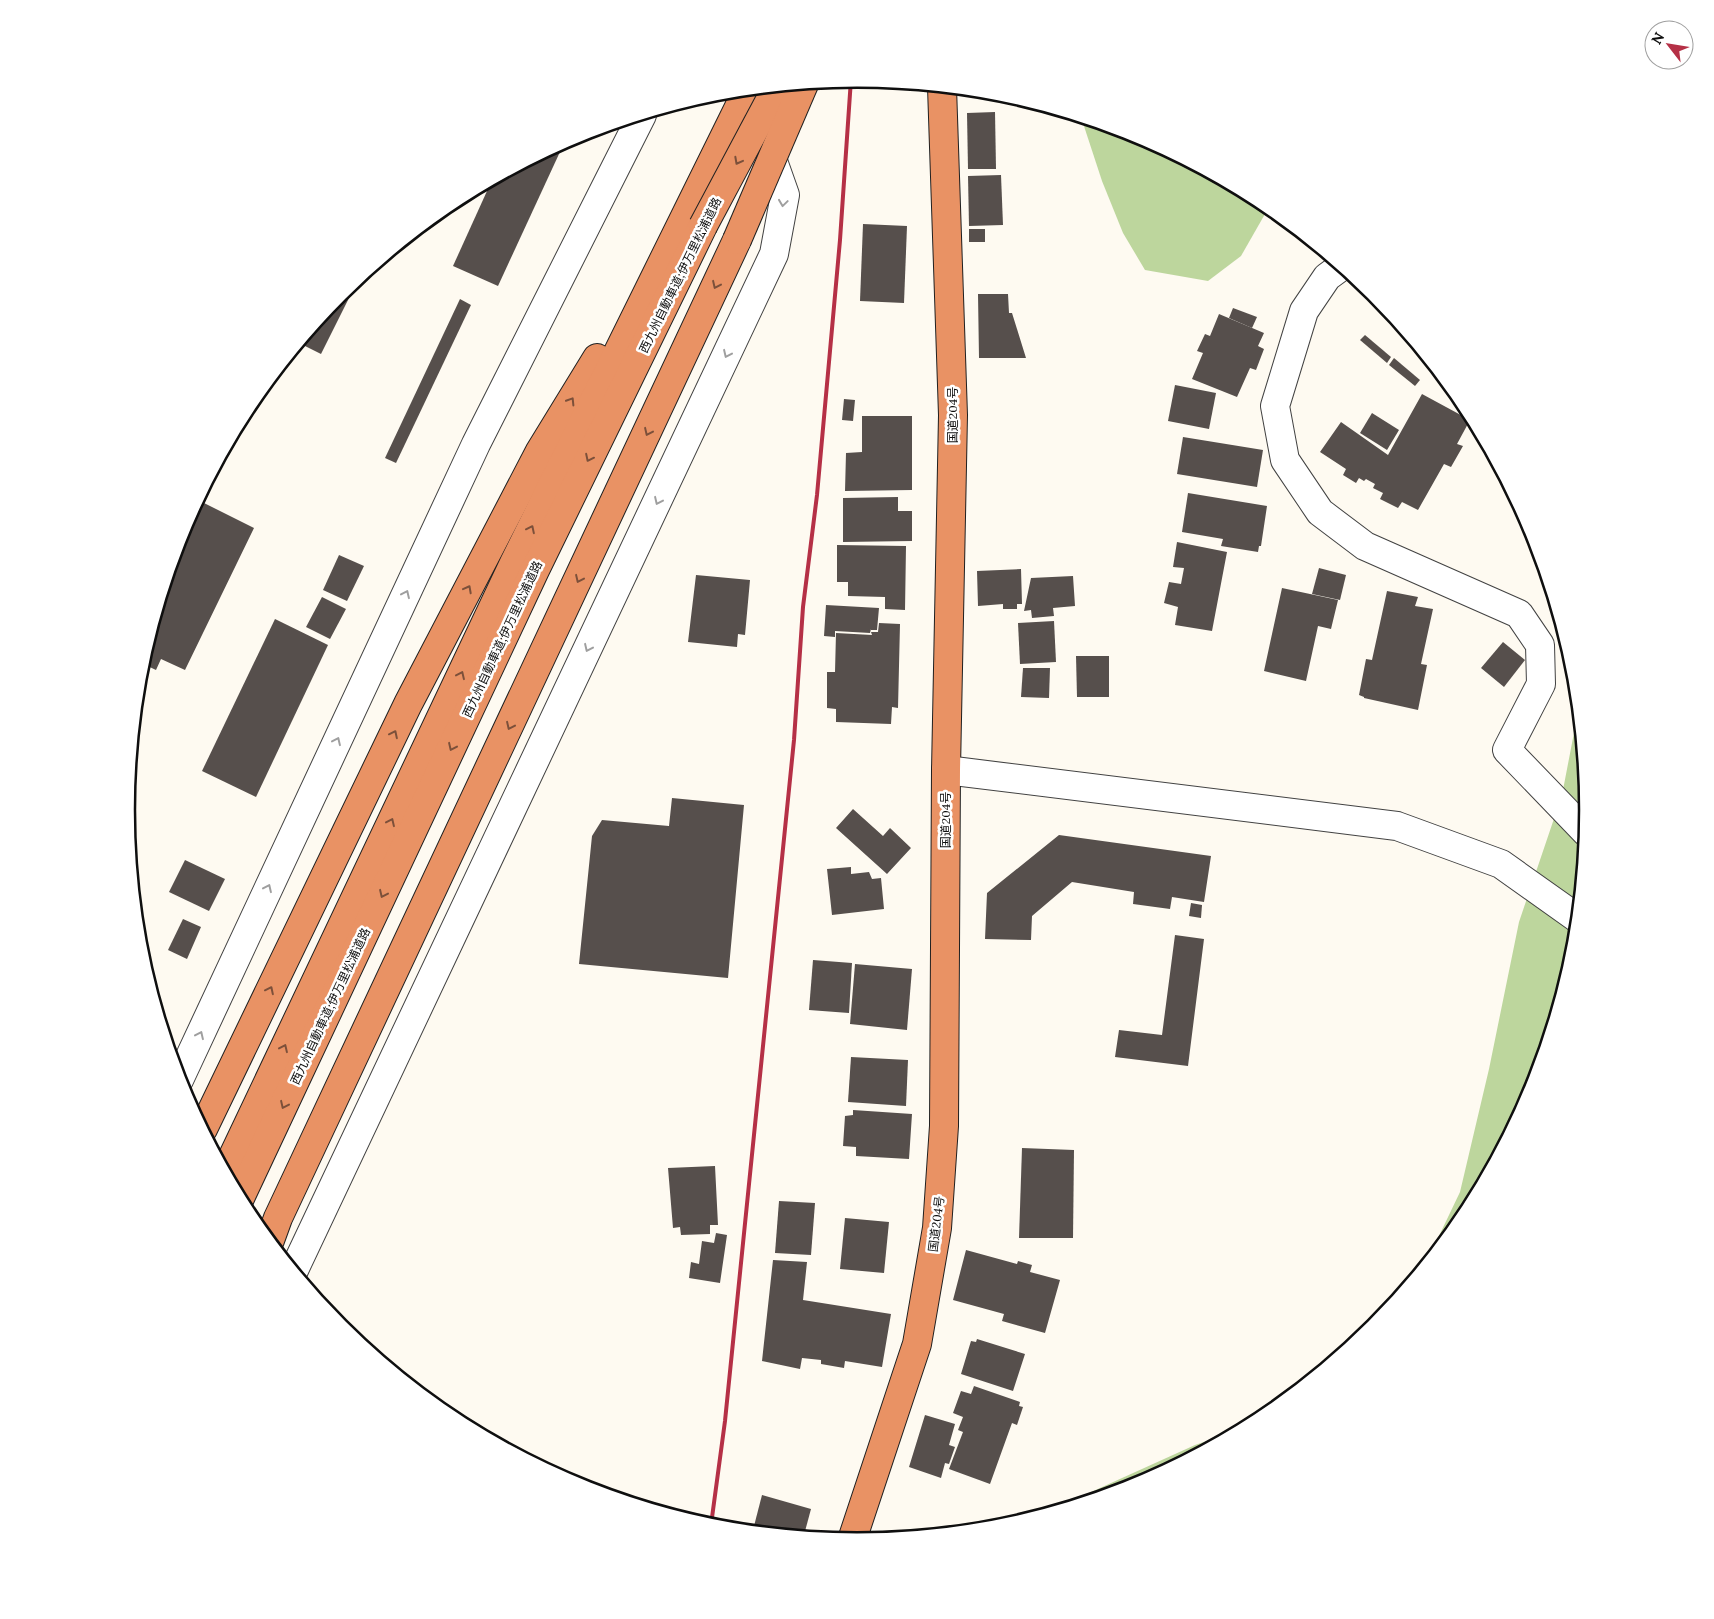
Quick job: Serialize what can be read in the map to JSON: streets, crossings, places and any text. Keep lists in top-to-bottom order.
{
  "streets": {
    "highway": ["西九州自動車道;伊万里松浦道路", "国道204号"]
  },
  "north": "top left"
}
